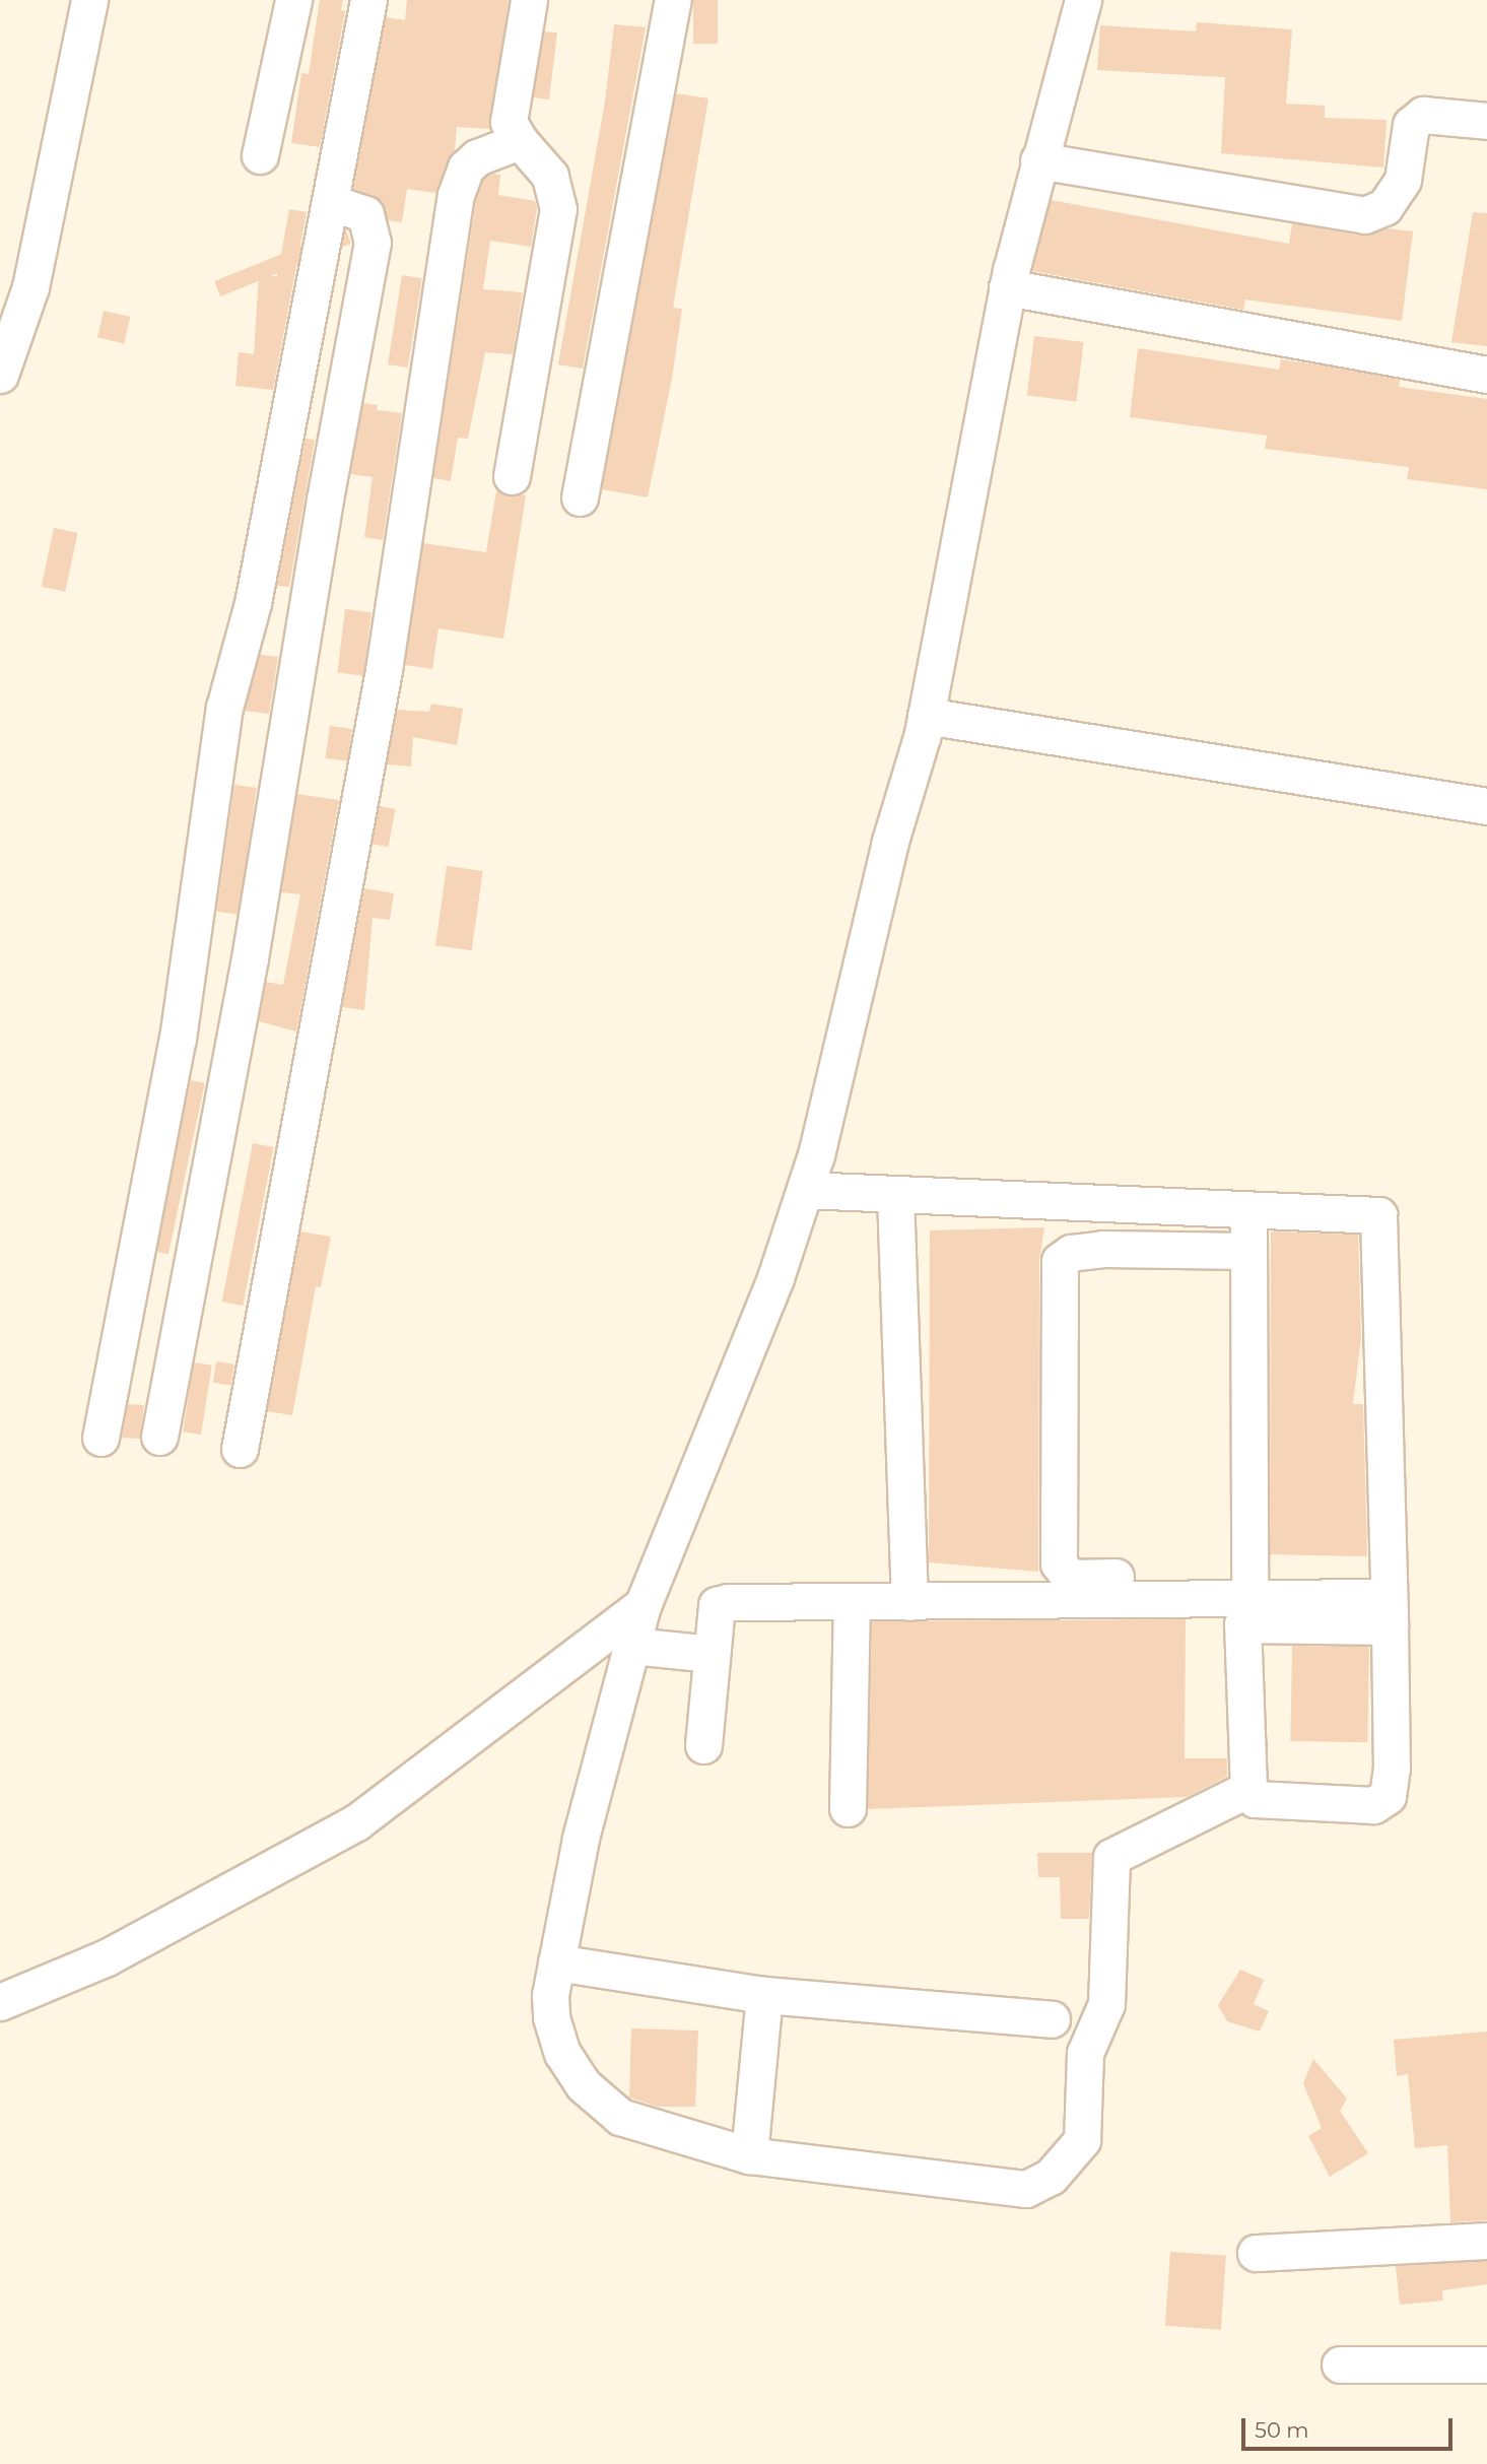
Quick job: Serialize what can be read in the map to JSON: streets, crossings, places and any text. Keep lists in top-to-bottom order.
{
  "scale_bar": "50 m"
}
